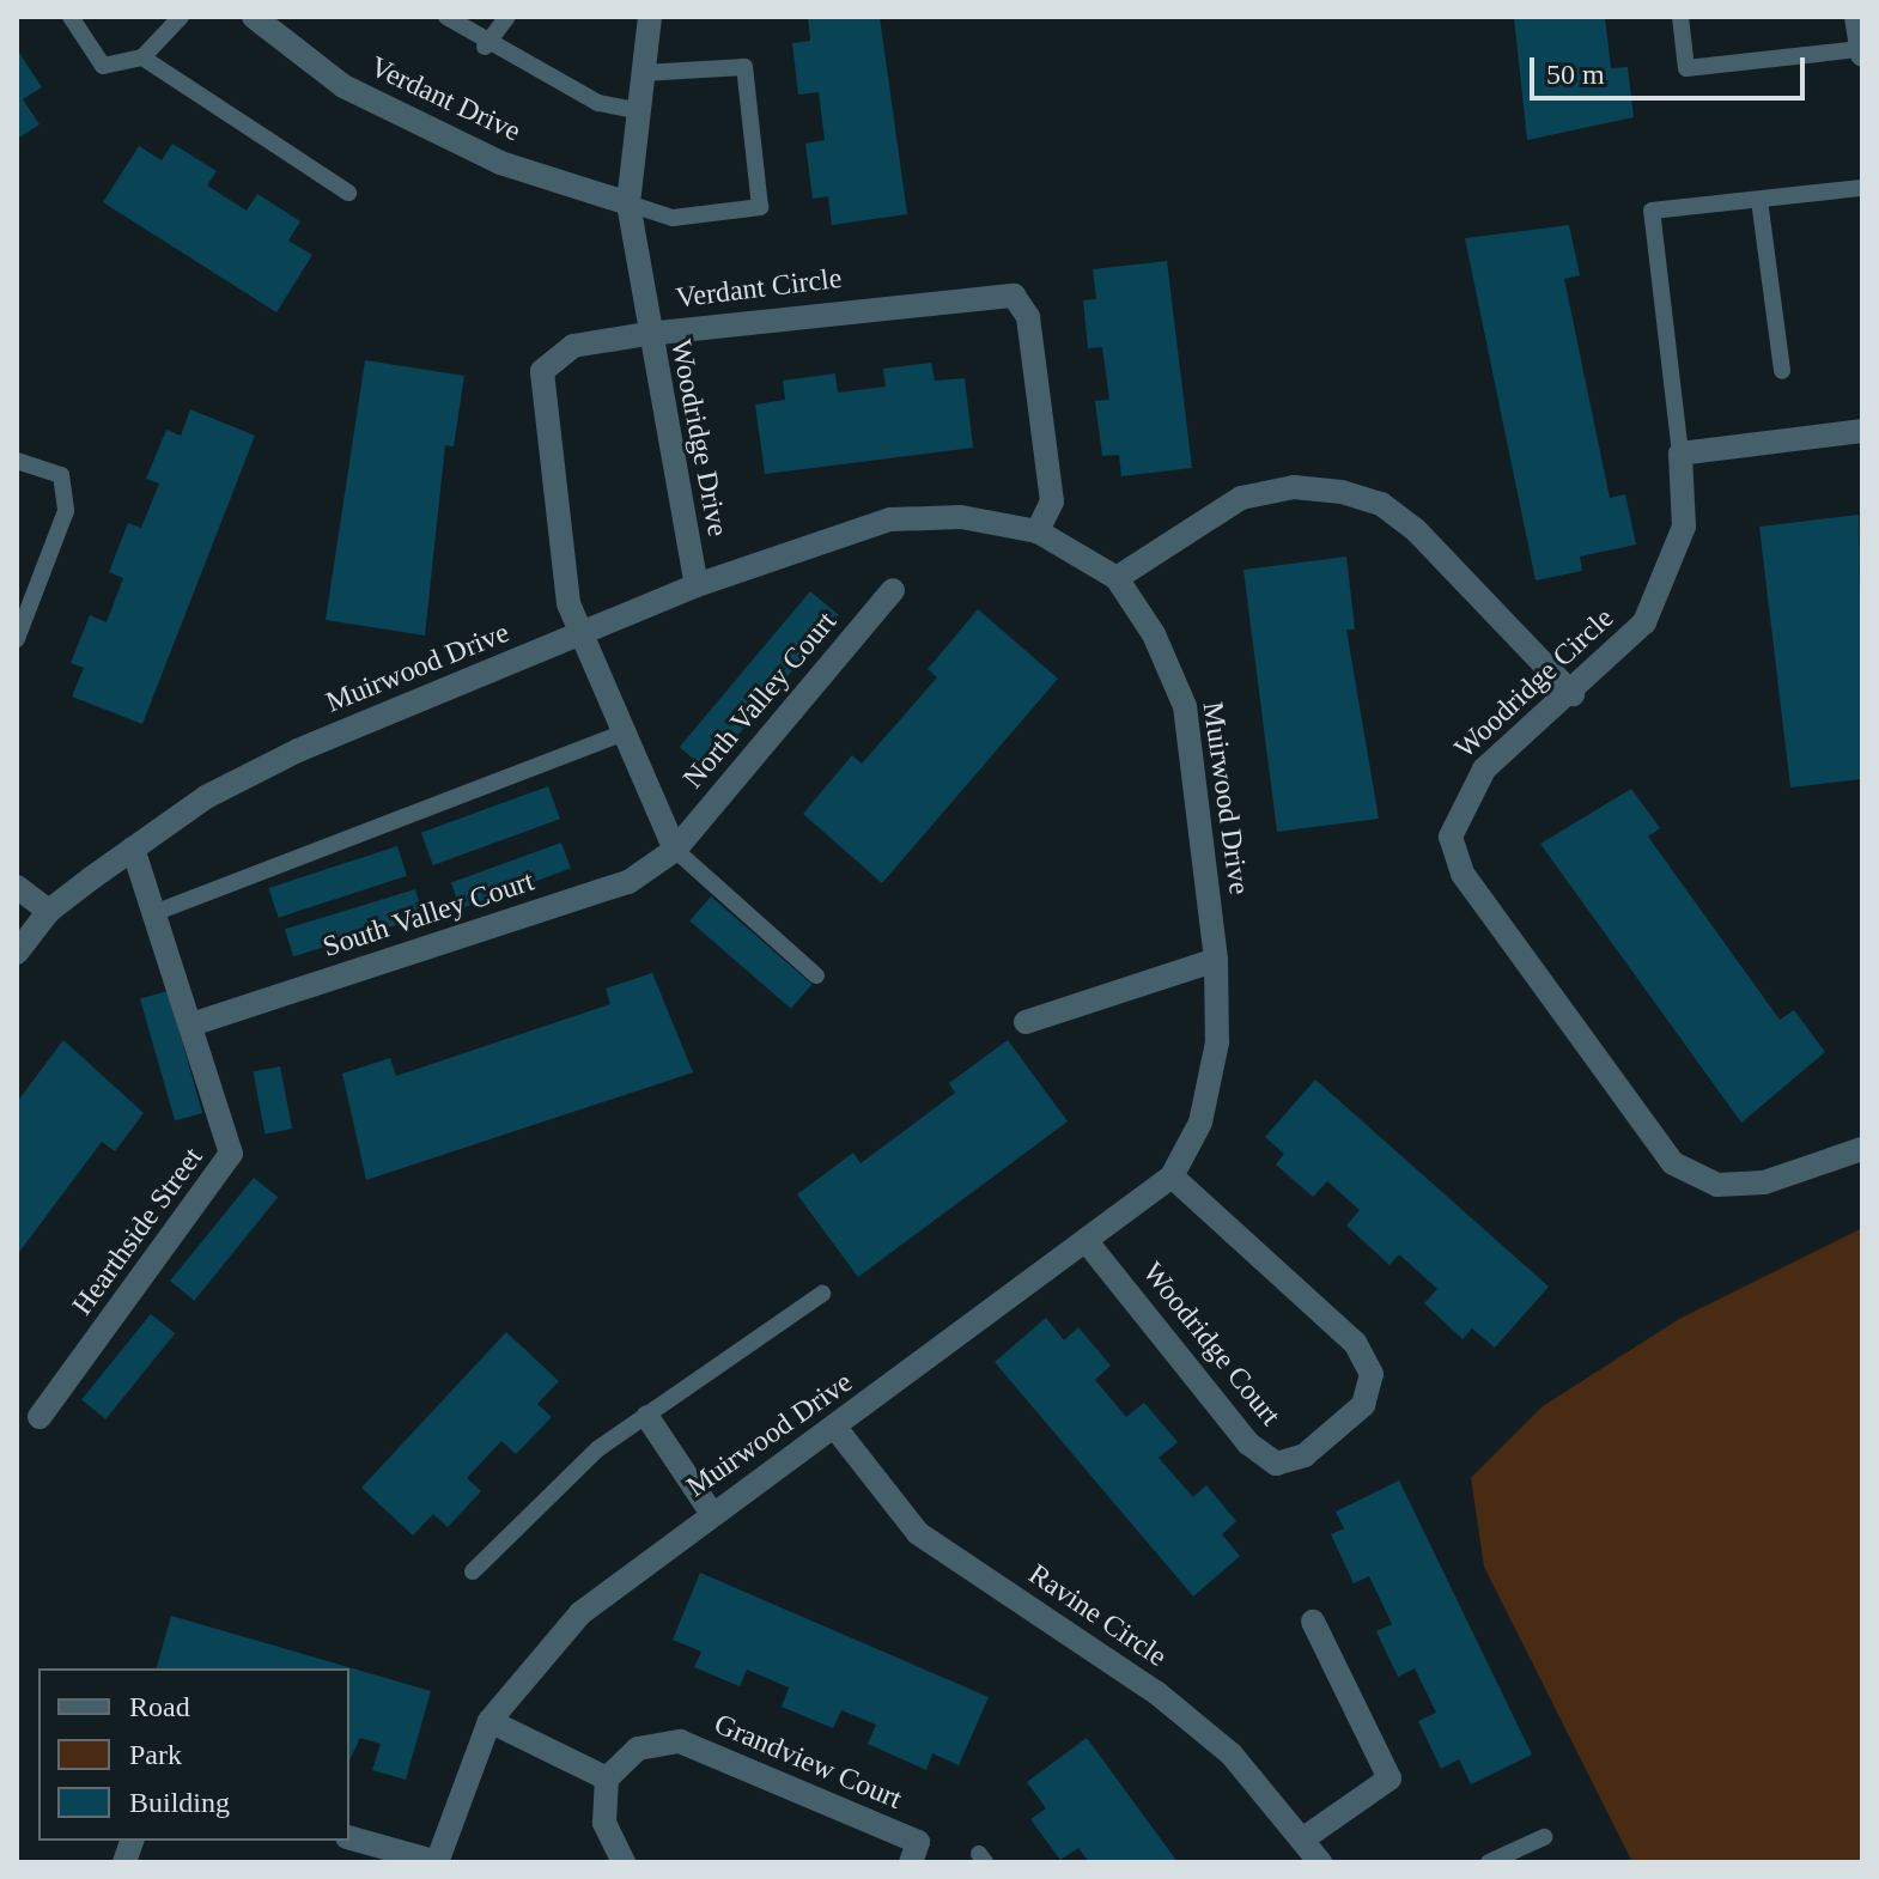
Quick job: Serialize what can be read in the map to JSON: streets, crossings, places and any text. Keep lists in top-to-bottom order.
{
  "streets": {
    "street": [
      "Verdant Drive",
      "Verdant Circle",
      "Woodridge Drive",
      "Muirwood Drive",
      "Woodridge Circle",
      "North Valley Court",
      "South Valley Court",
      "Hearthside Street",
      "Woodridge Court",
      "Ravine Circle",
      "Grandview Court"
    ]
  },
  "crossings": [
    ["Verdant Drive", "Woodridge Drive"],
    ["Verdant Circle", "Woodridge Drive"],
    ["Verdant Circle", "Muirwood Drive"],
    ["Woodridge Drive", "Muirwood Drive"],
    ["Muirwood Drive", "Hearthside Street"],
    ["Muirwood Drive", "Woodridge Court"],
    ["Muirwood Drive", "Ravine Circle"],
    ["North Valley Court", "South Valley Court"],
    ["South Valley Court", "Hearthside Street"]
  ],
  "legend": ["Road", "Park", "Building"],
  "scale_bar": "50 m"
}
